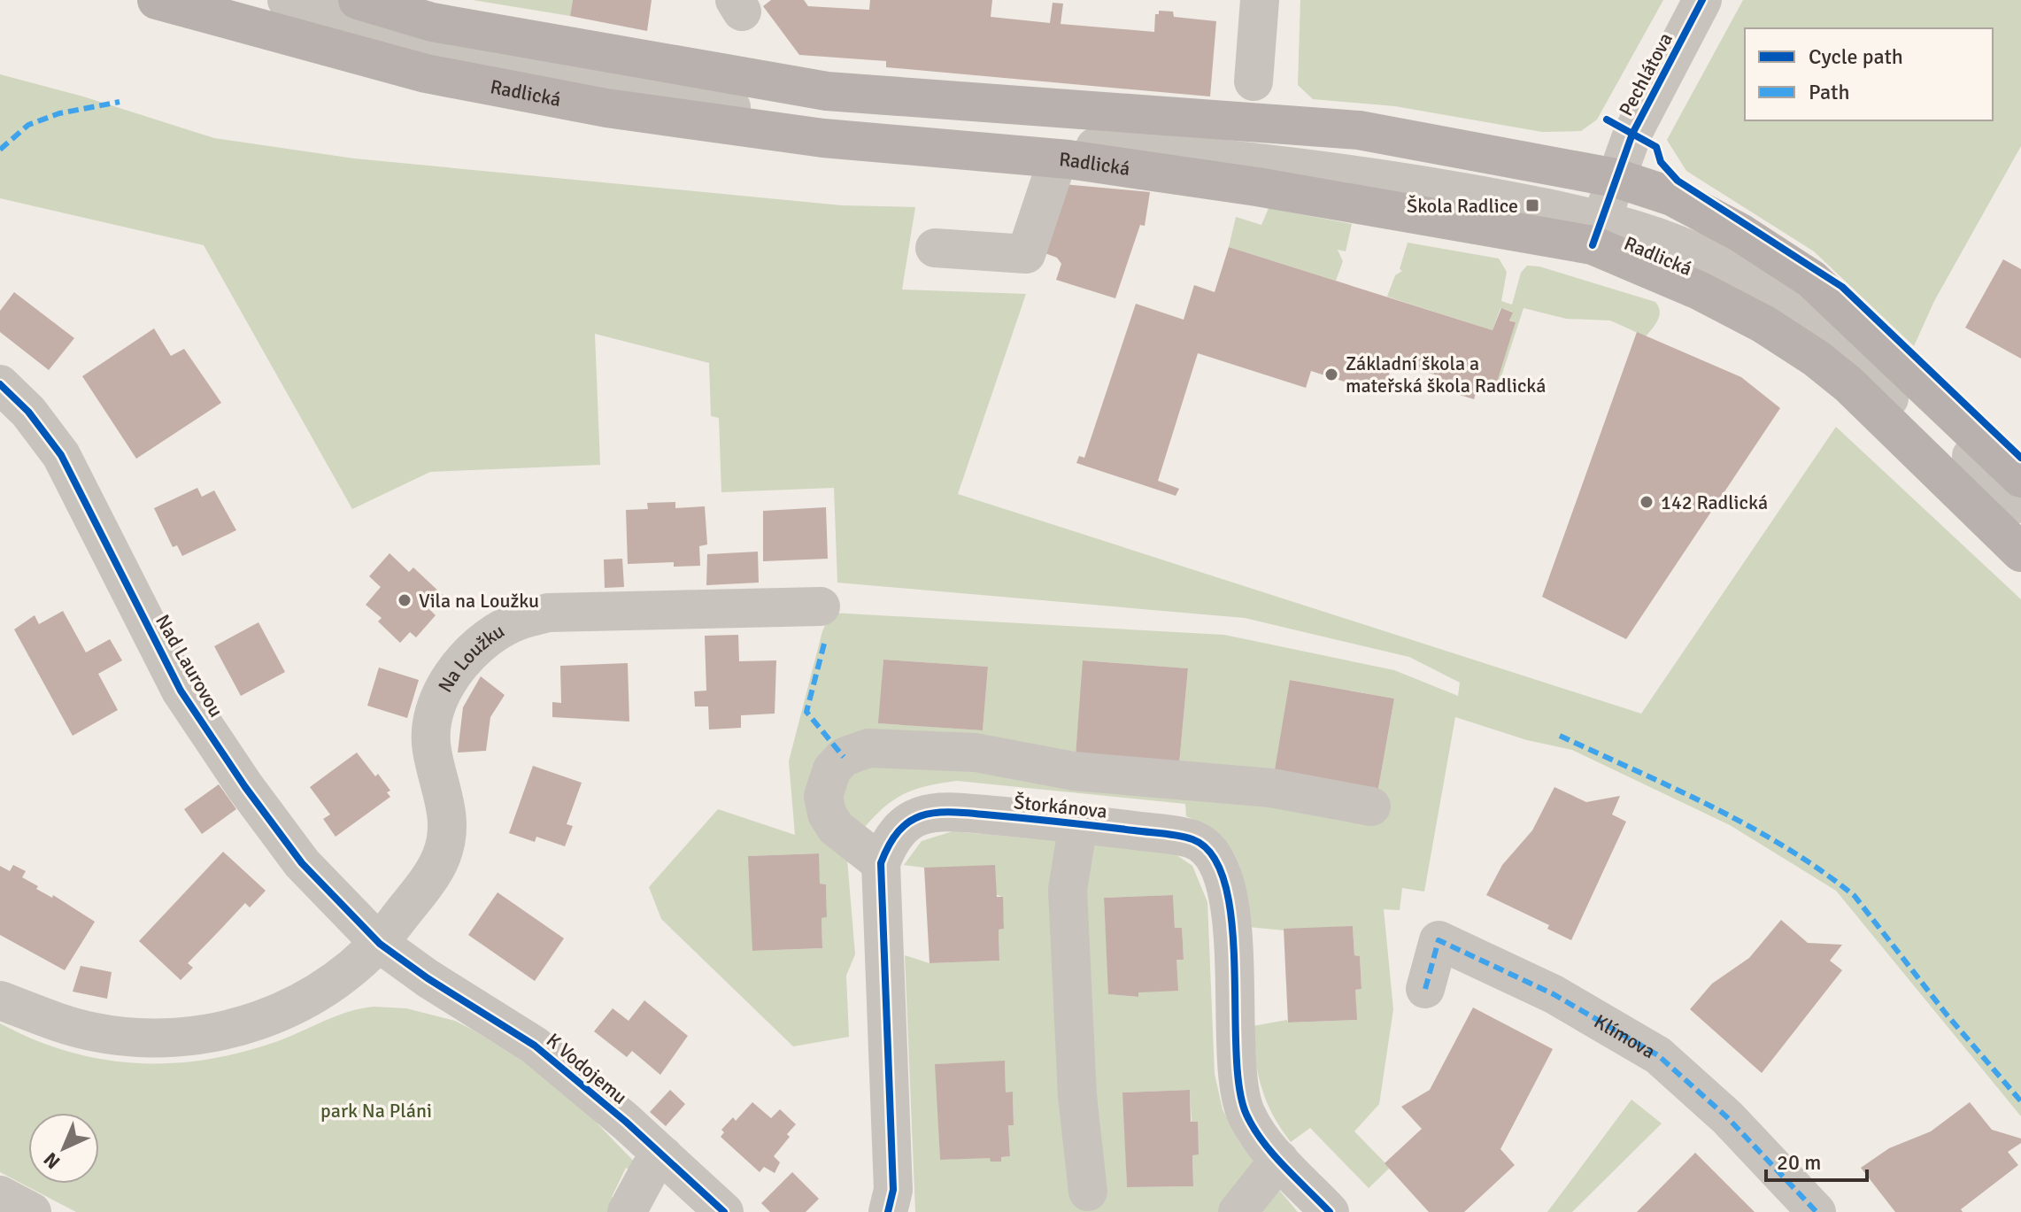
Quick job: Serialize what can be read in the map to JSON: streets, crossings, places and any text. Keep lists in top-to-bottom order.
{
  "streets": {
    "main road": ["Radlická"],
    "street": [
      "Pechlátova",
      "Na Loužku",
      "Nad Laurovou",
      "Štorkánova",
      "Klímova",
      "K Vodojemu"
    ]
  },
  "crossings": [
    ["Pechlátova", "Radlická"],
    ["Na Loužku", "Nad Laurovou"],
    ["Na Loužku", "K Vodojemu"],
    ["Nad Laurovou", "K Vodojemu"]
  ],
  "parks": ["park Na Pláni"],
  "places": {
    "transit": ["Škola Radlice"],
    "other": ["Základní škola a mateřská škola Radlická", "142 Radlická", "Vila na Loužku"]
  },
  "legend": ["Cycle path", "Path"],
  "scale_bar": "20 m",
  "north": "bottom left"
}
